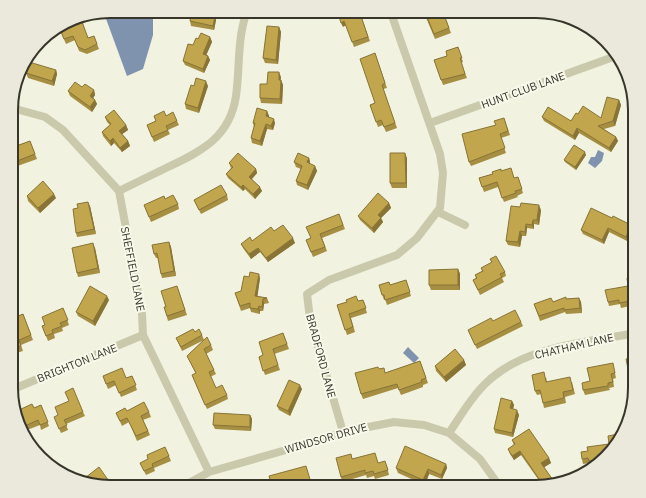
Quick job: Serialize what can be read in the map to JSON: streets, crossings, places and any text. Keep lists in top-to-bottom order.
{
  "streets": {
    "street": [
      "HUNT CLUB LANE",
      "SHEFFIELD LANE",
      "CHATHAM LANE",
      "BRADFORD LANE",
      "BRIGHTON LANE",
      "WINDSOR DRIVE"
    ]
  },
  "crossings": [
    ["SHEFFIELD LANE", "BRIGHTON LANE"],
    ["SHEFFIELD LANE", "WINDSOR DRIVE"],
    ["CHATHAM LANE", "WINDSOR DRIVE"],
    ["BRADFORD LANE", "WINDSOR DRIVE"]
  ]
}
